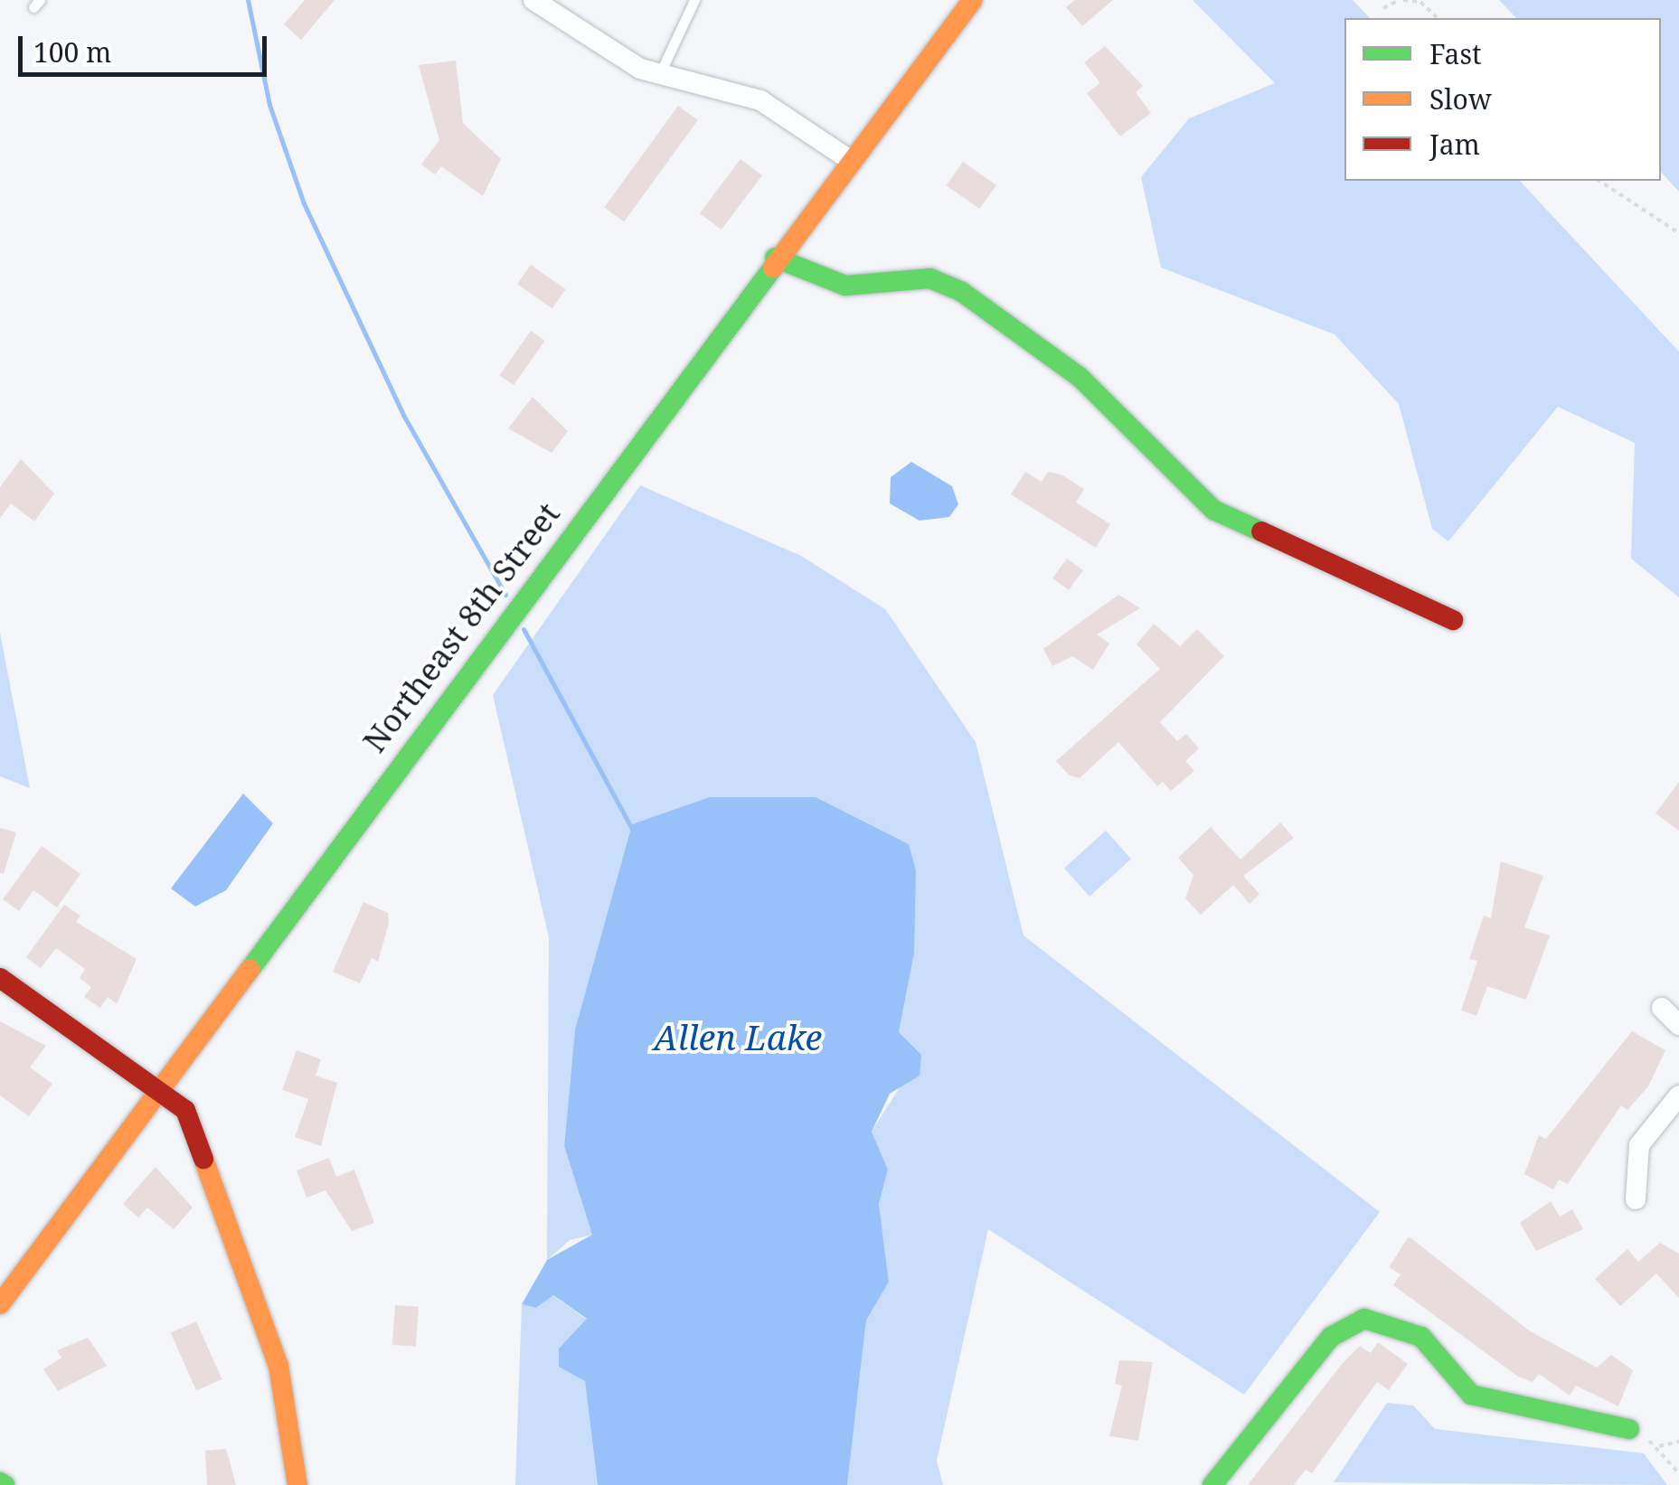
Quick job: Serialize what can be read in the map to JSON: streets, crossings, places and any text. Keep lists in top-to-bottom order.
{
  "streets": {
    "street": ["Northeast 8th Street"]
  },
  "water": ["Allen Lake"],
  "legend": ["Fast", "Slow", "Jam"],
  "scale_bar": "100 m"
}
